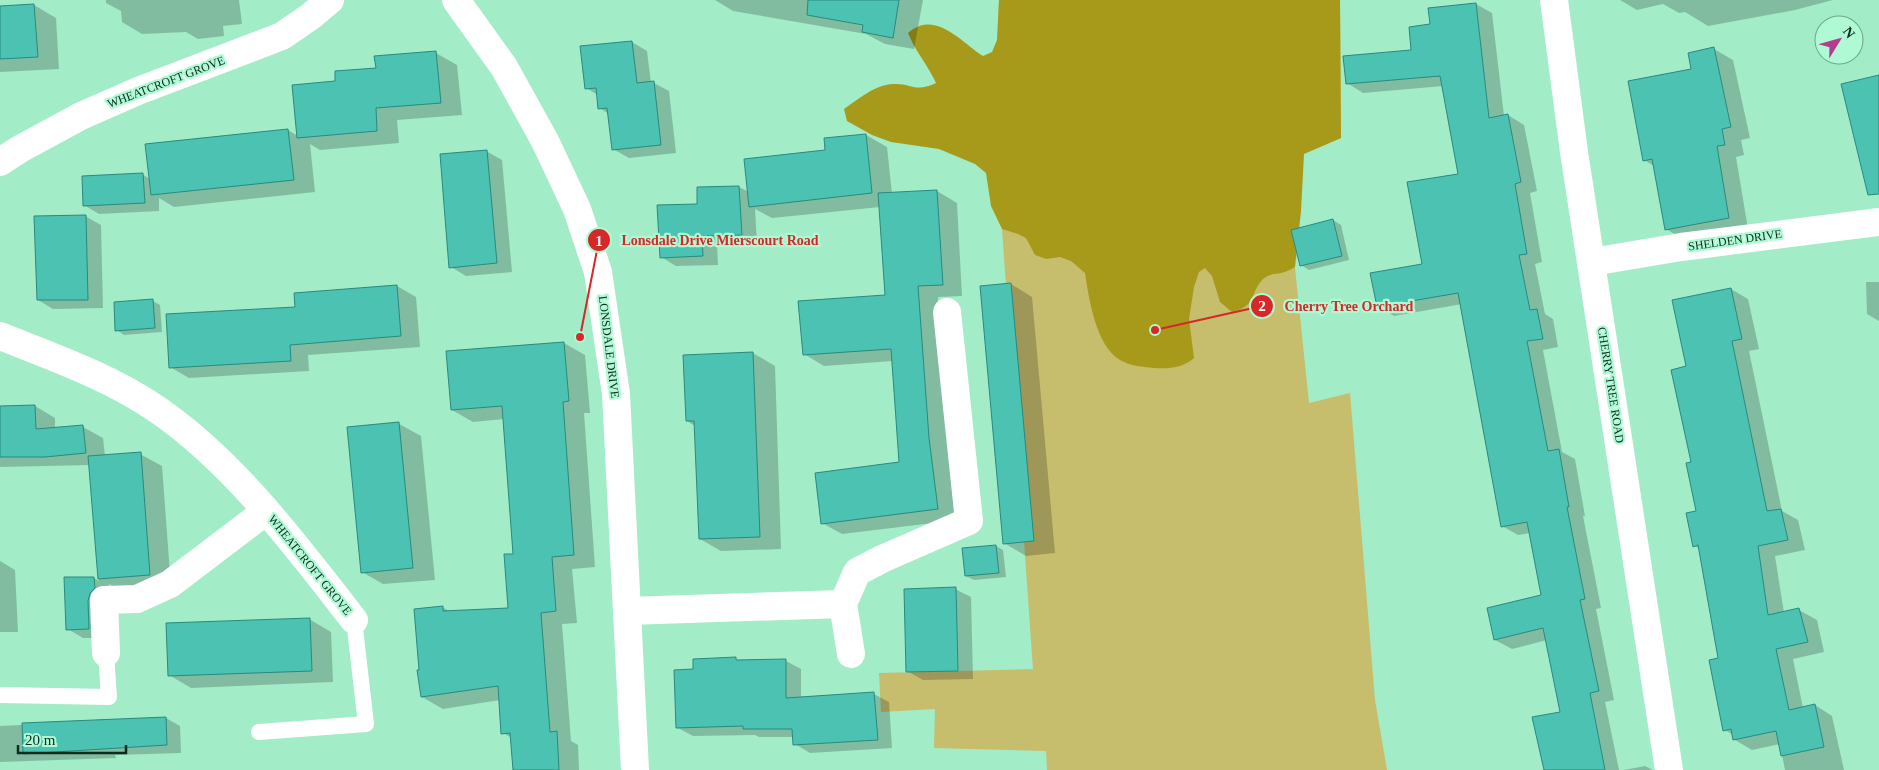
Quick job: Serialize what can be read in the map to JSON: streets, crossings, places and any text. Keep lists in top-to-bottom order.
{
  "streets": {
    "street": [
      "WHEATCROFT GROVE",
      "SHELDEN DRIVE",
      "LONSDALE DRIVE",
      "CHERRY TREE ROAD"
    ]
  },
  "crossings": [
    ["SHELDEN DRIVE", "CHERRY TREE ROAD"]
  ],
  "places": ["Cherry Tree Orchard", "Lonsdale Drive Mierscourt Road"],
  "scale_bar": "20 m",
  "north": "top right"
}
